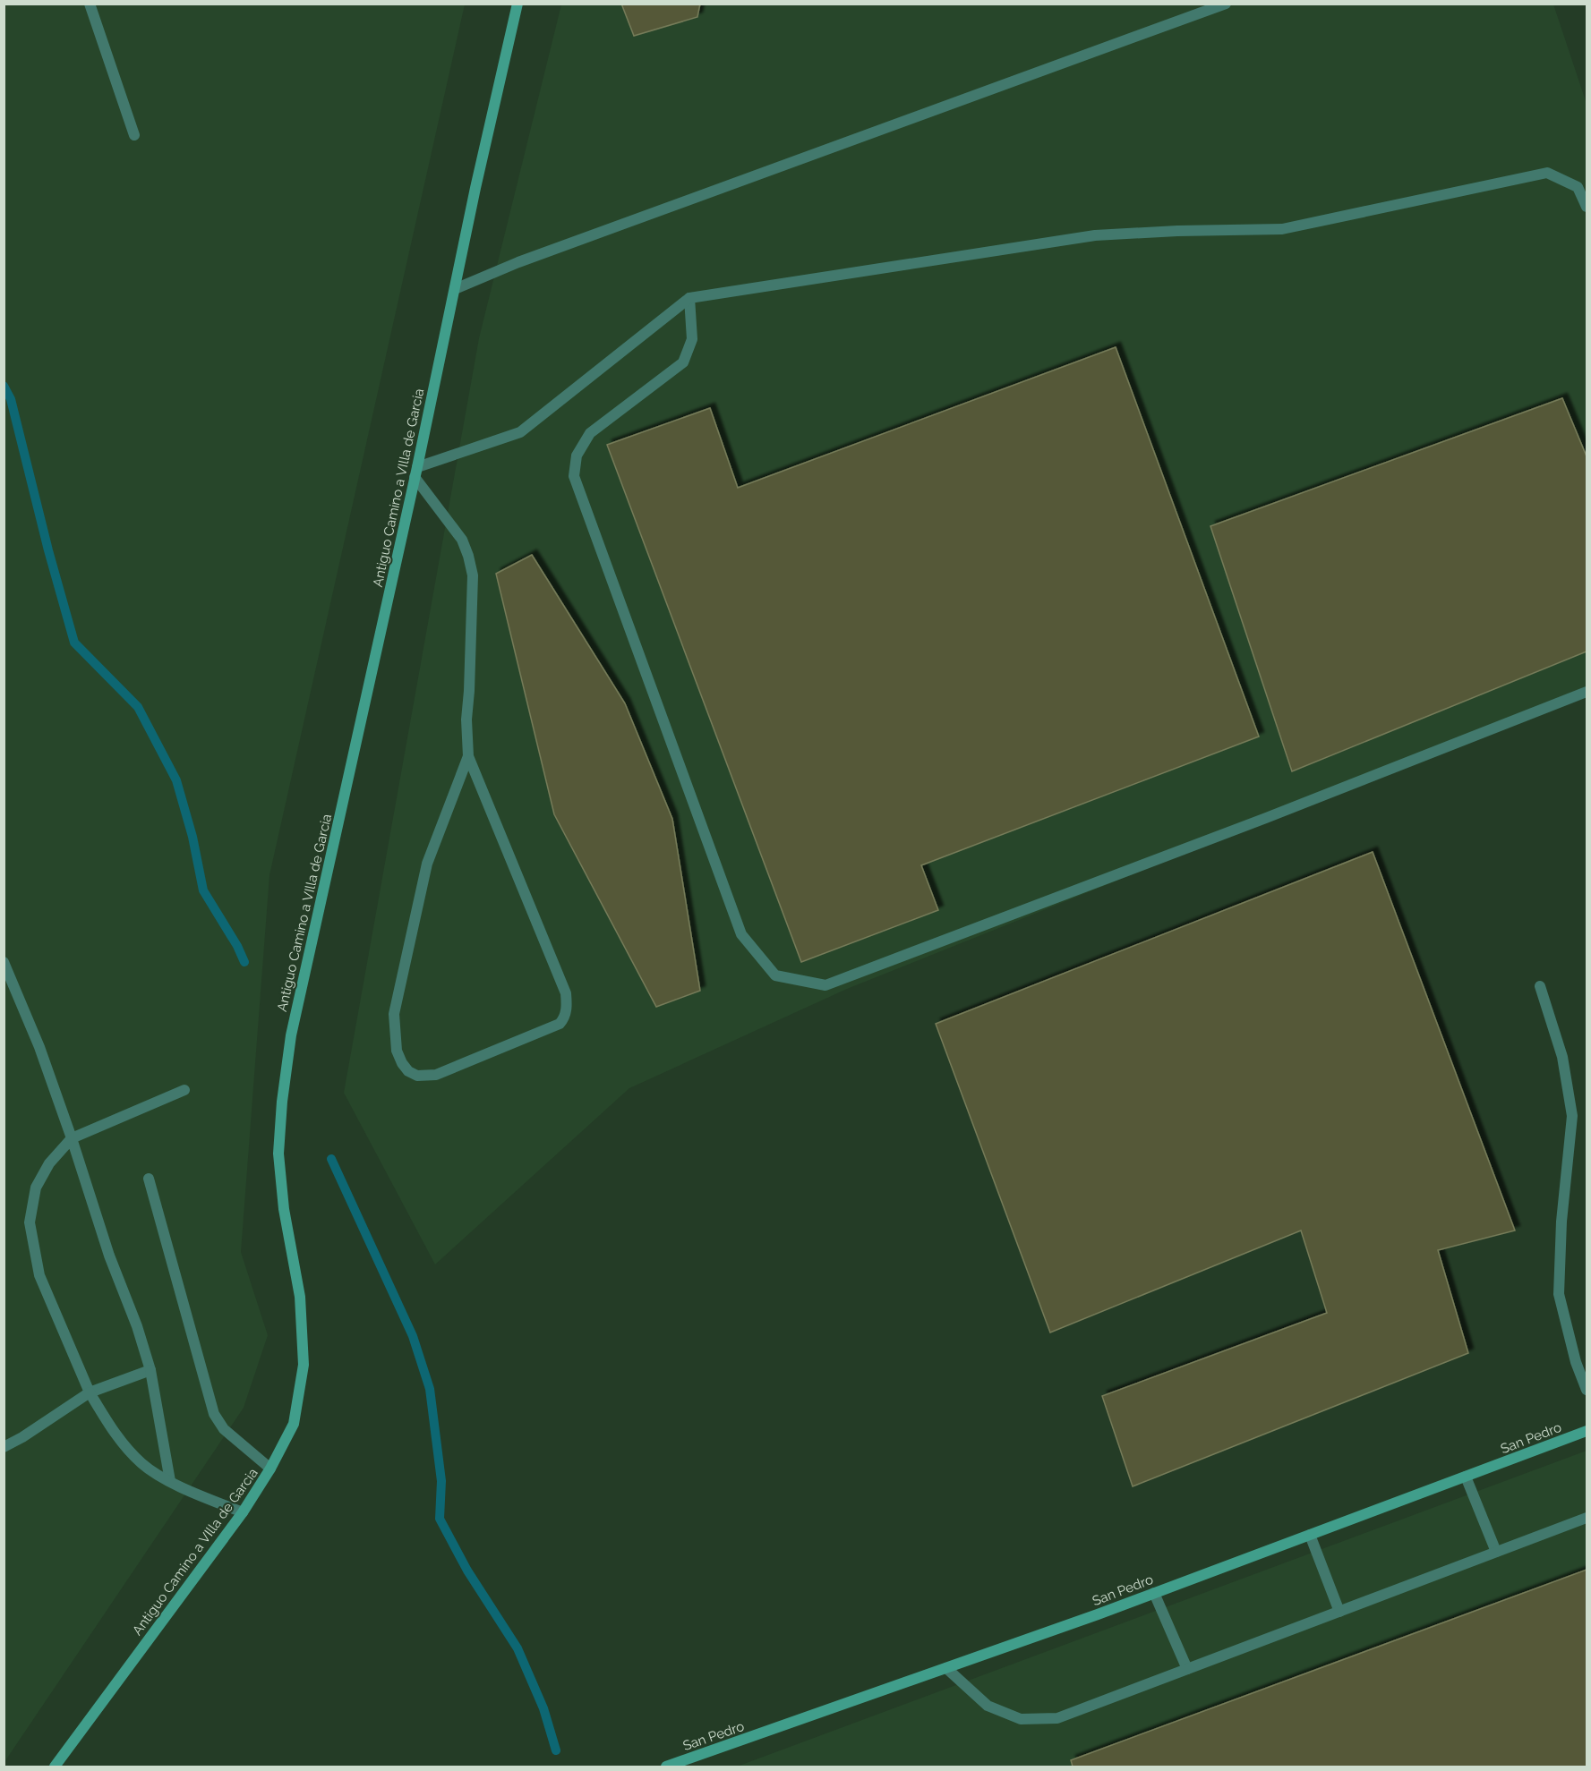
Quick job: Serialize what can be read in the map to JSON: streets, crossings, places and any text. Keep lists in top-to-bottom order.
{
  "streets": {
    "street": ["Antiguo Camino a VIlla de Garcia", "San Pedro"]
  }
}
